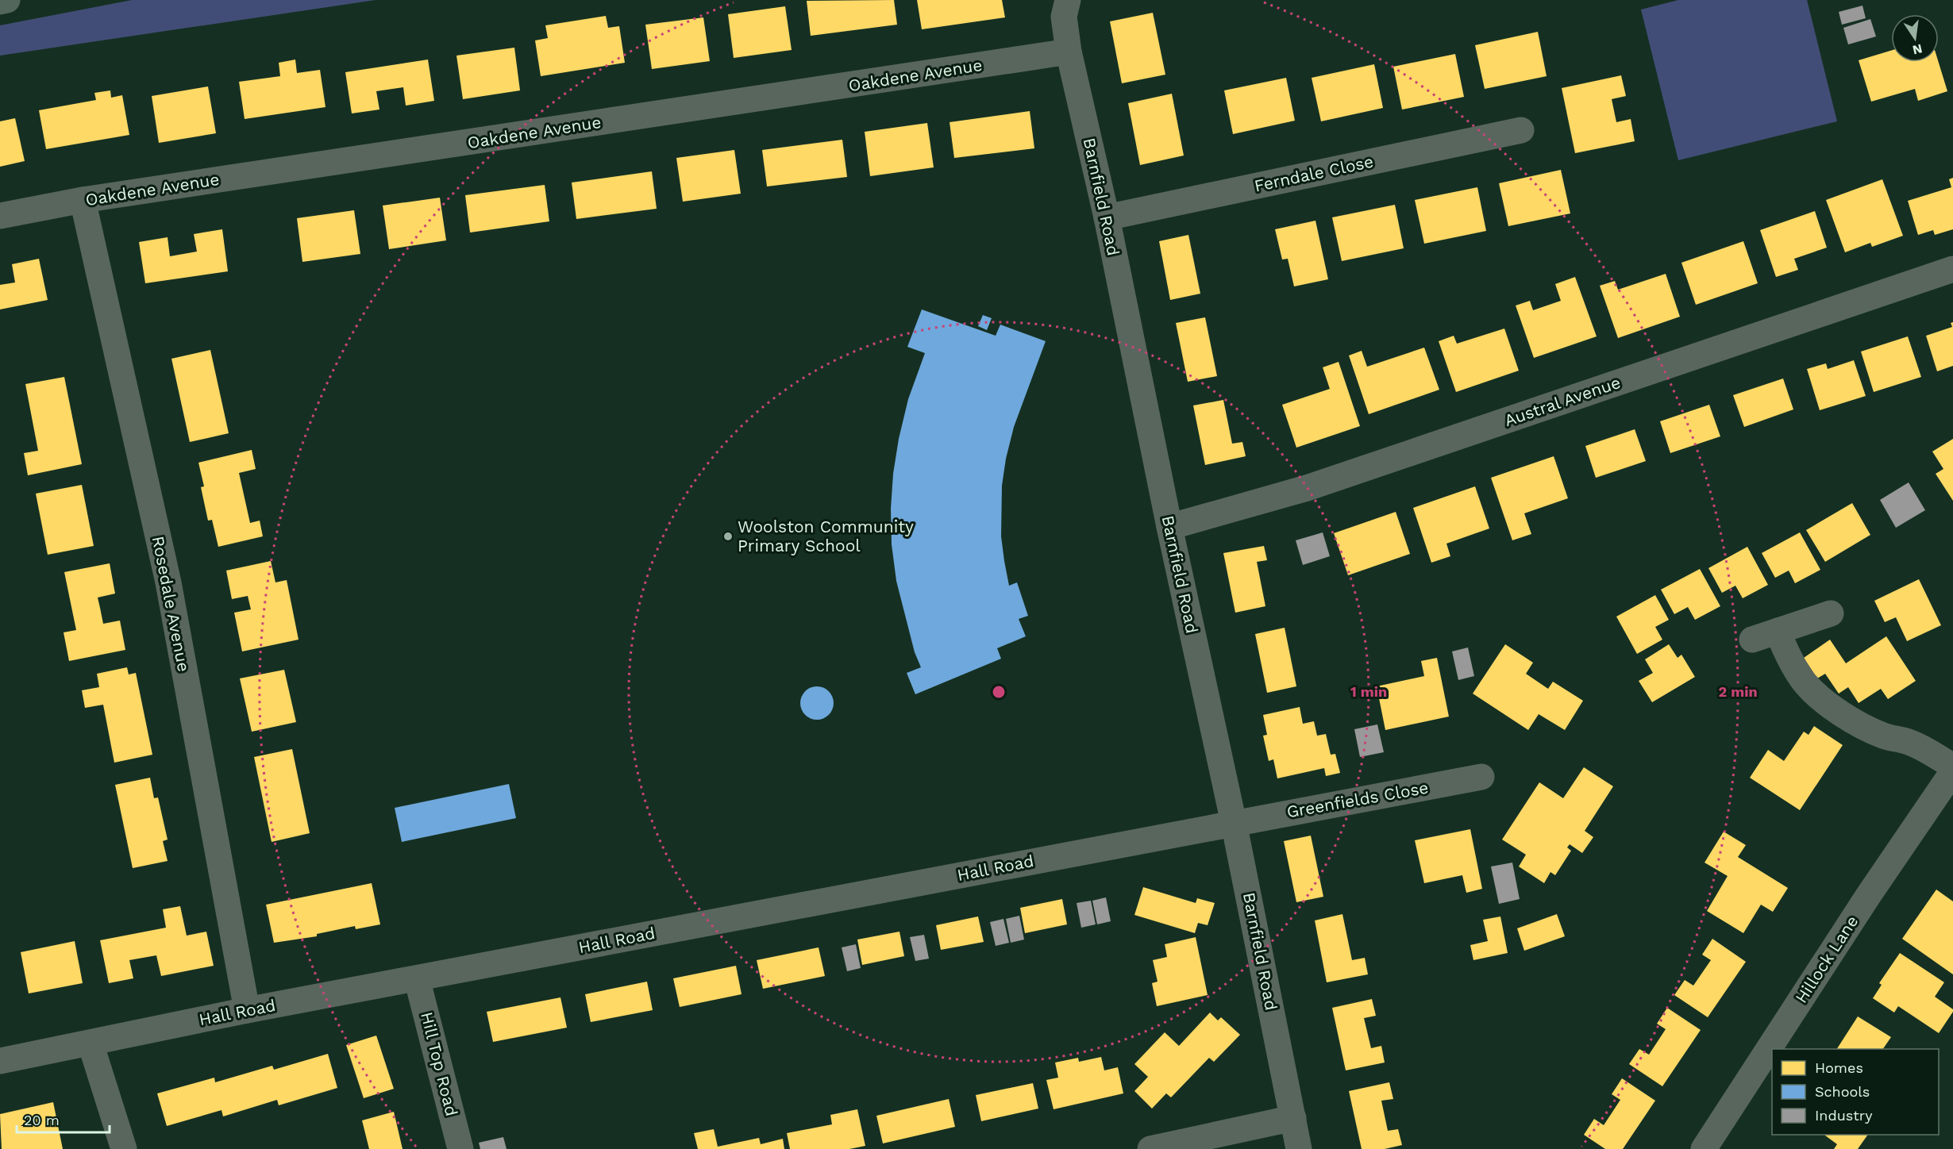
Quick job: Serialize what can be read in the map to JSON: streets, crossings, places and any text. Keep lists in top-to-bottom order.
{
  "streets": {
    "street": [
      "Oakdene Avenue",
      "Ferndale Close",
      "Barnfield Road",
      "Austral Avenue",
      "Rosedale Avenue",
      "Greenfields Close",
      "Hall Road",
      "Hillock Lane",
      "Hill Top Road"
    ]
  },
  "crossings": [
    ["Oakdene Avenue", "Barnfield Road"],
    ["Oakdene Avenue", "Rosedale Avenue"],
    ["Ferndale Close", "Barnfield Road"],
    ["Barnfield Road", "Austral Avenue"],
    ["Barnfield Road", "Greenfields Close"],
    ["Barnfield Road", "Hall Road"],
    ["Rosedale Avenue", "Hall Road"],
    ["Greenfields Close", "Hall Road"],
    ["Hall Road", "Hill Top Road"]
  ],
  "places": ["Woolston Community Primary School"],
  "legend": ["Homes", "Schools", "Industry"],
  "scale_bar": "20 m",
  "north": "bottom",
  "rings": ["1 min", "2 min"]
}
